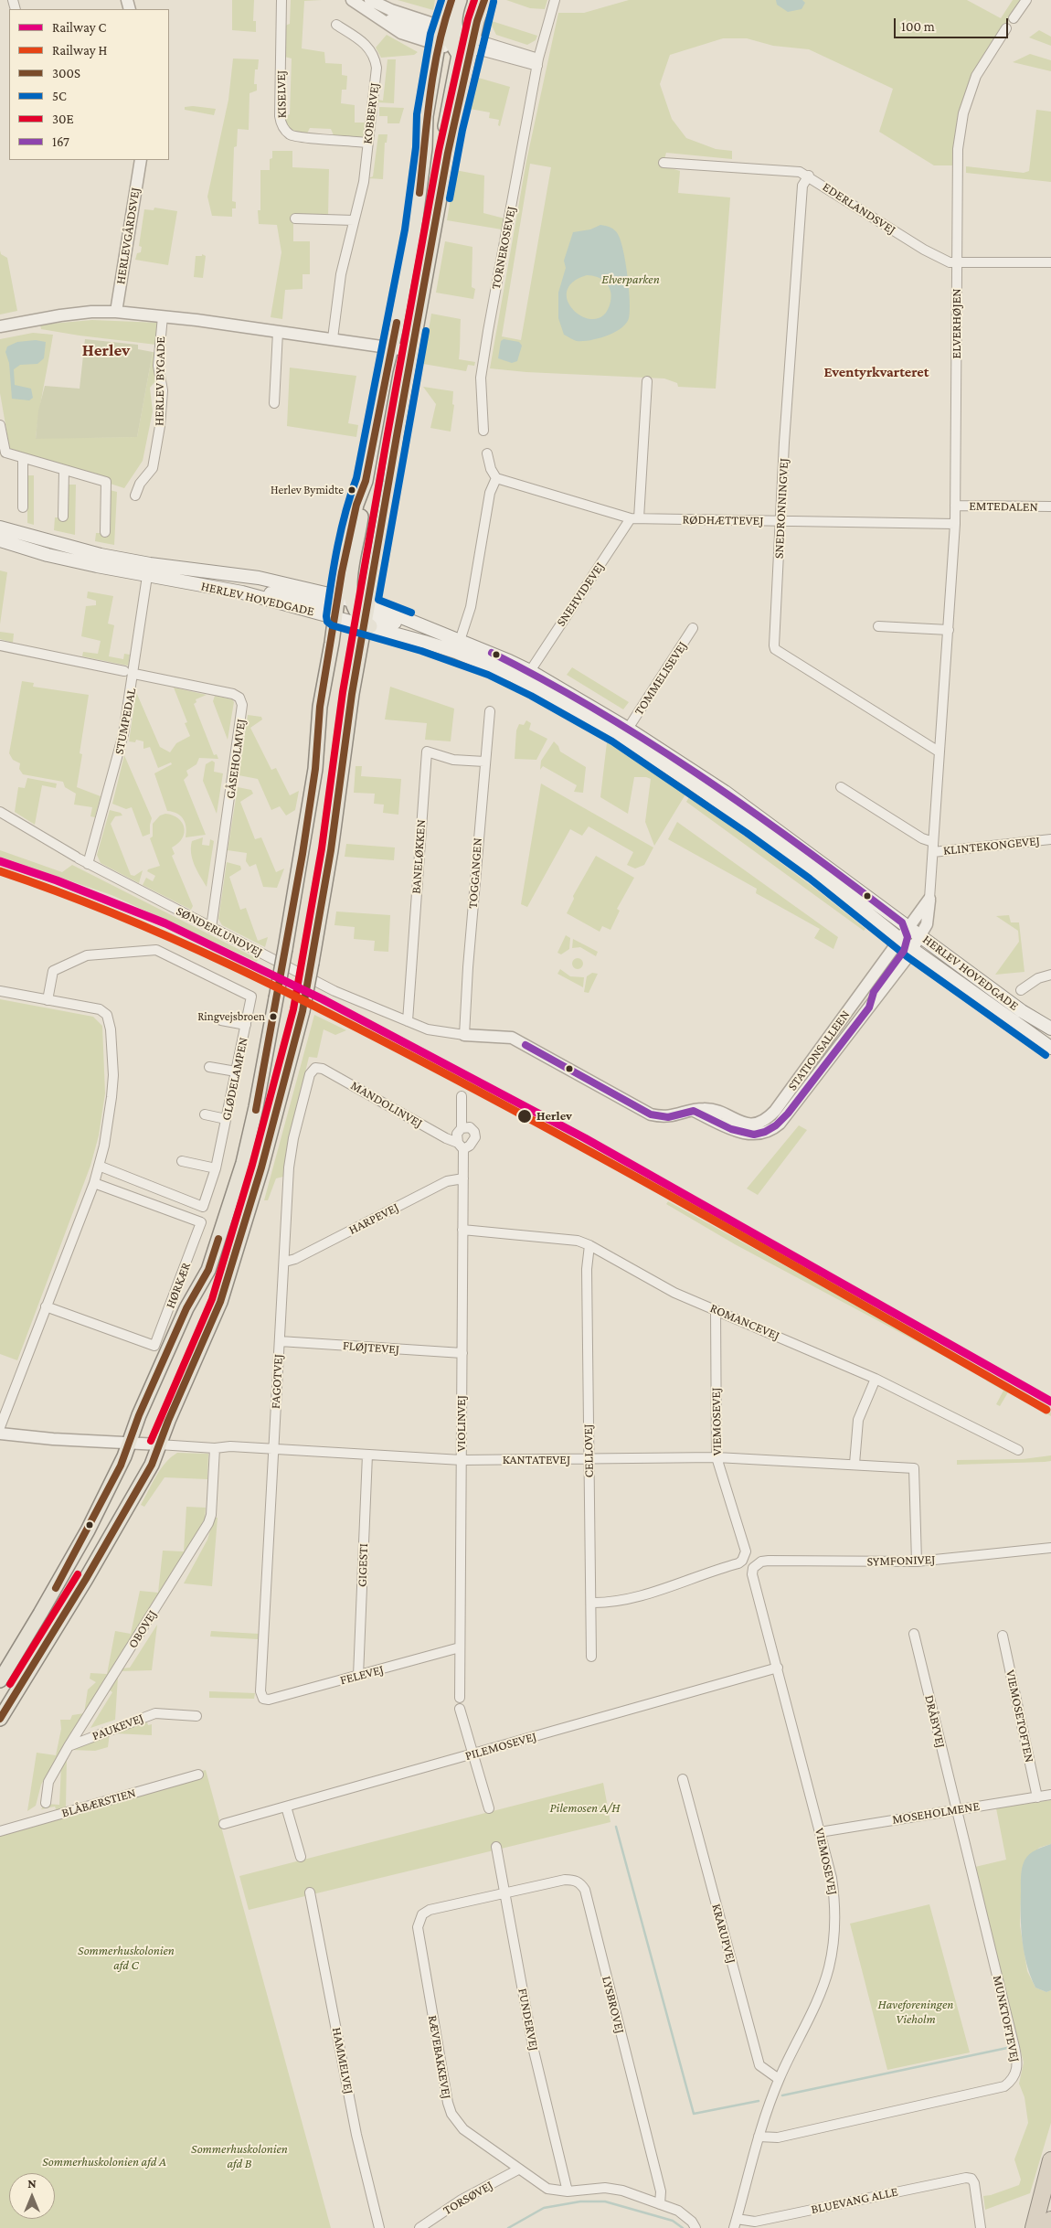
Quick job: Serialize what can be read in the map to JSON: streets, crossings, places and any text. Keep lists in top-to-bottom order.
{
  "streets": {
    "main road": ["HERLEV HOVEDGADE"],
    "street": [
      "KISELVEJ",
      "KOBBERVEJ",
      "EDERLANDSVEJ",
      "HERLEVGÅRDSVEJ",
      "TORNEROSEVEJ",
      "ELVERHØJEN",
      "HERLEV BYGADE",
      "EMTEDALEN",
      "SNEDRONNINGVEJ",
      "RØDHÆTTEVEJ",
      "SNEHVIDEVEJ",
      "TOMMELISEVEJ",
      "STUMPEDAL",
      "GÅSEHOLMVEJ",
      "KLINTEKONGEVEJ",
      "BANELØKKEN",
      "TOGGANGEN",
      "SØNDERLUNDVEJ",
      "STATIONSALLEEN",
      "GLØDELAMPEN",
      "MANDOLINVEJ",
      "HARPEVEJ",
      "HØRKÆR",
      "ROMANCEVEJ",
      "FLØJTEVEJ",
      "FAGOTVEJ",
      "VIEMOSEVEJ",
      "VIOLINVEJ",
      "CELLOVEJ",
      "KANTATEVEJ",
      "SYMFONIVEJ",
      "GIGESTI",
      "OBOVEJ",
      "FELEVEJ",
      "VIEMOSETOFTEN",
      "DRÅBYVEJ",
      "PAUKEVEJ",
      "PILEMOSEVEJ",
      "BLÅBÆRSTIEN",
      "MOSEHOLMENE",
      "KRARUPVEJ",
      "LYSBROVEJ",
      "MUNKTOFTEVEJ",
      "FUNDERVEJ",
      "RÆVEBAKKEVEJ",
      "HAMMELVEJ",
      "TORSØVEJ",
      "BLUEVANG ALLE"
    ]
  },
  "crossings": [
    ["KISELVEJ", "KOBBERVEJ"],
    ["EDERLANDSVEJ", "ELVERHØJEN"],
    ["EDERLANDSVEJ", "SNEDRONNINGVEJ"],
    ["ELVERHØJEN", "EMTEDALEN"],
    ["ELVERHØJEN", "SNEDRONNINGVEJ"],
    ["ELVERHØJEN", "RØDHÆTTEVEJ"],
    ["ELVERHØJEN", "KLINTEKONGEVEJ"],
    ["SNEDRONNINGVEJ", "RØDHÆTTEVEJ"],
    ["RØDHÆTTEVEJ", "SNEHVIDEVEJ"],
    ["SNEHVIDEVEJ", "HERLEV HOVEDGADE"],
    ["HERLEV HOVEDGADE", "TOMMELISEVEJ"],
    ["HERLEV HOVEDGADE", "STUMPEDAL"],
    ["HERLEV HOVEDGADE", "STATIONSALLEEN"],
    ["STUMPEDAL", "GÅSEHOLMVEJ"],
    ["STUMPEDAL", "SØNDERLUNDVEJ"],
    ["GÅSEHOLMVEJ", "SØNDERLUNDVEJ"],
    ["BANELØKKEN", "TOGGANGEN"],
    ["BANELØKKEN", "SØNDERLUNDVEJ"],
    ["TOGGANGEN", "SØNDERLUNDVEJ"],
    ["TOGGANGEN", "STATIONSALLEEN"],
    ["SØNDERLUNDVEJ", "STATIONSALLEEN"],
    ["MANDOLINVEJ", "FAGOTVEJ"],
    ["MANDOLINVEJ", "VIOLINVEJ"],
    ["HARPEVEJ", "FAGOTVEJ"],
    ["HARPEVEJ", "VIOLINVEJ"],
    ["ROMANCEVEJ", "VIEMOSEVEJ"],
    ["ROMANCEVEJ", "VIOLINVEJ"],
    ["ROMANCEVEJ", "CELLOVEJ"],
    ["FLØJTEVEJ", "FAGOTVEJ"],
    ["FLØJTEVEJ", "VIOLINVEJ"],
    ["FAGOTVEJ", "KANTATEVEJ"],
    ["FAGOTVEJ", "FELEVEJ"],
    ["VIEMOSEVEJ", "CELLOVEJ"],
    ["VIEMOSEVEJ", "KANTATEVEJ"],
    ["VIEMOSEVEJ", "SYMFONIVEJ"],
    ["VIEMOSEVEJ", "PILEMOSEVEJ"],
    ["VIEMOSEVEJ", "MOSEHOLMENE"],
    ["VIEMOSEVEJ", "KRARUPVEJ"],
    ["VIEMOSEVEJ", "MUNKTOFTEVEJ"],
    ["VIEMOSEVEJ", "BLUEVANG ALLE"],
    ["VIOLINVEJ", "KANTATEVEJ"],
    ["VIOLINVEJ", "FELEVEJ"],
    ["CELLOVEJ", "KANTATEVEJ"],
    ["KANTATEVEJ", "SYMFONIVEJ"],
    ["KANTATEVEJ", "GIGESTI"],
    ["KANTATEVEJ", "OBOVEJ"],
    ["GIGESTI", "FELEVEJ"],
    ["OBOVEJ", "PAUKEVEJ"],
    ["VIEMOSETOFTEN", "MOSEHOLMENE"],
    ["DRÅBYVEJ", "MOSEHOLMENE"],
    ["DRÅBYVEJ", "MUNKTOFTEVEJ"],
    ["MOSEHOLMENE", "MUNKTOFTEVEJ"],
    ["LYSBROVEJ", "FUNDERVEJ"],
    ["LYSBROVEJ", "RÆVEBAKKEVEJ"],
    ["FUNDERVEJ", "RÆVEBAKKEVEJ"],
    ["RÆVEBAKKEVEJ", "TORSØVEJ"]
  ],
  "districts": ["Herlev", "Eventyrkvarteret"],
  "parks": [
    "Elverparken",
    "Pilemosen A/H",
    "Sommerhuskolonien afd C",
    "Haveforeningen Vieholm",
    "Sommerhuskolonien afd B",
    "Sommerhuskolonien afd A"
  ],
  "places": ["Herlev Bymidte", "Ringvejsbroen", "Herlev"],
  "lines": [
    "transit line 300S",
    "transit line 5C",
    "transit line 30E",
    "transit line 167",
    "rail line C",
    "rail line H"
  ],
  "legend": [
    "Railway C",
    "Railway H",
    "300S",
    "5C",
    "30E",
    "167"
  ],
  "scale_bar": "100 m",
  "north": "top"
}
